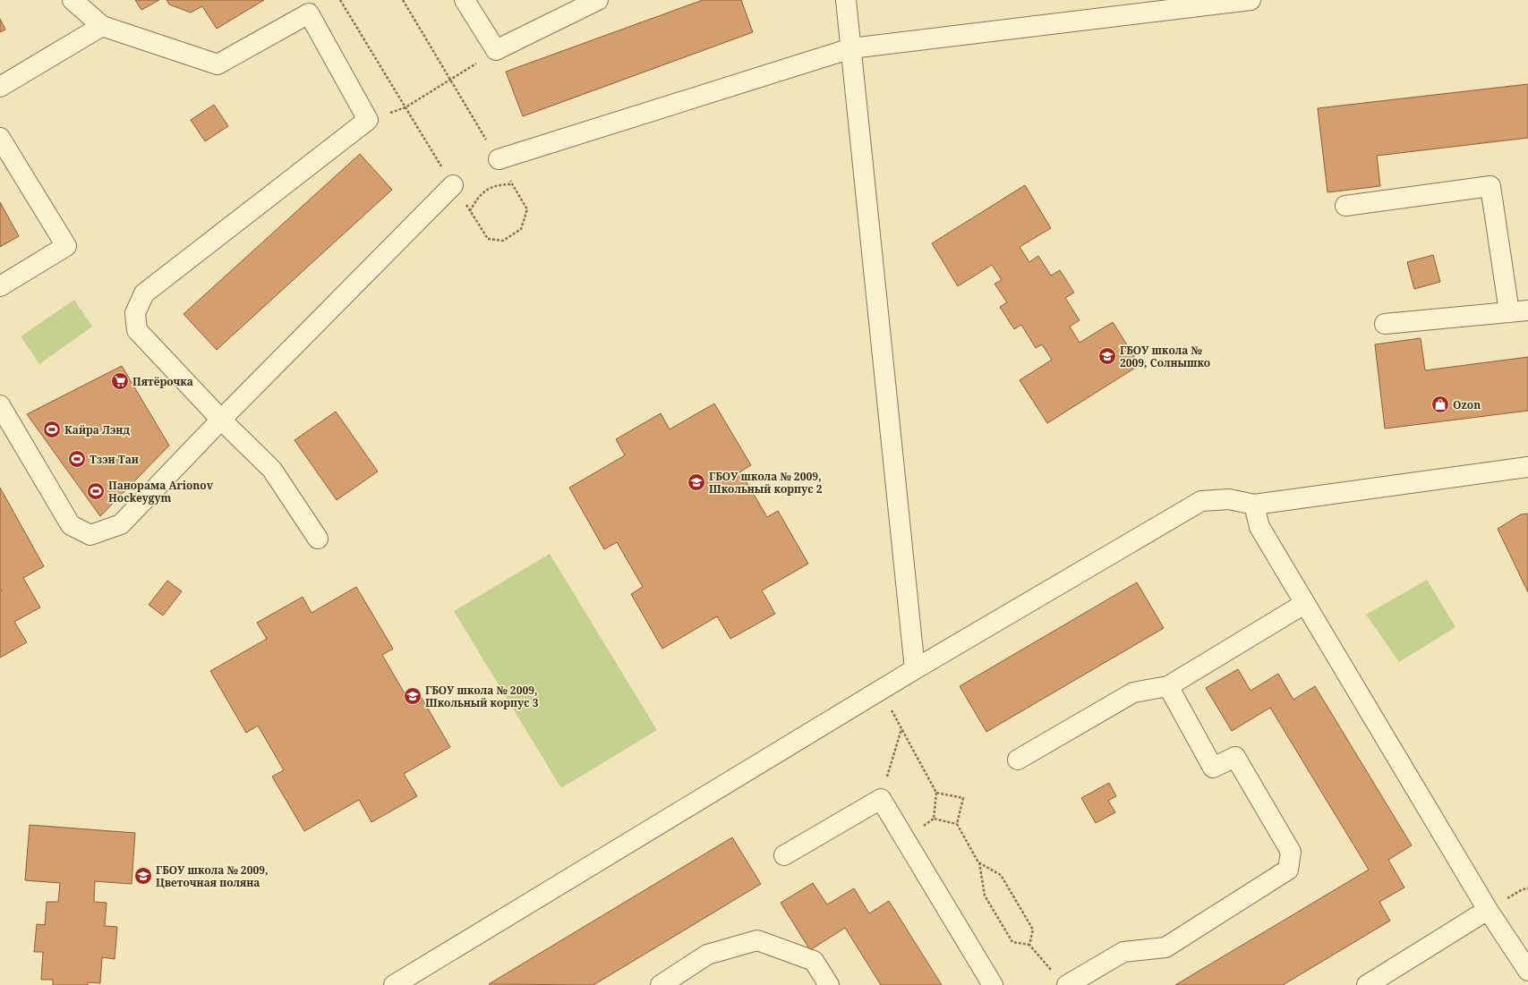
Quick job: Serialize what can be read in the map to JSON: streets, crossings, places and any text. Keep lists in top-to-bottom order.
{
  "places": {
    "school or university": [
      "ГБОУ школа № 2009, Солнышко",
      "ГБОУ школа № 2009, Школьный корпус 2",
      "ГБОУ школа № 2009, Школьный корпус 3",
      "ГБОУ школа № 2009, Цветочная поляна"
    ],
    "supermarket": ["Пятёрочка"],
    "shop": ["Ozon"],
    "sports": ["Кайра Лэнд", "Тзэн Таи", "Панорама Arionov Hockeygym"]
  }
}
